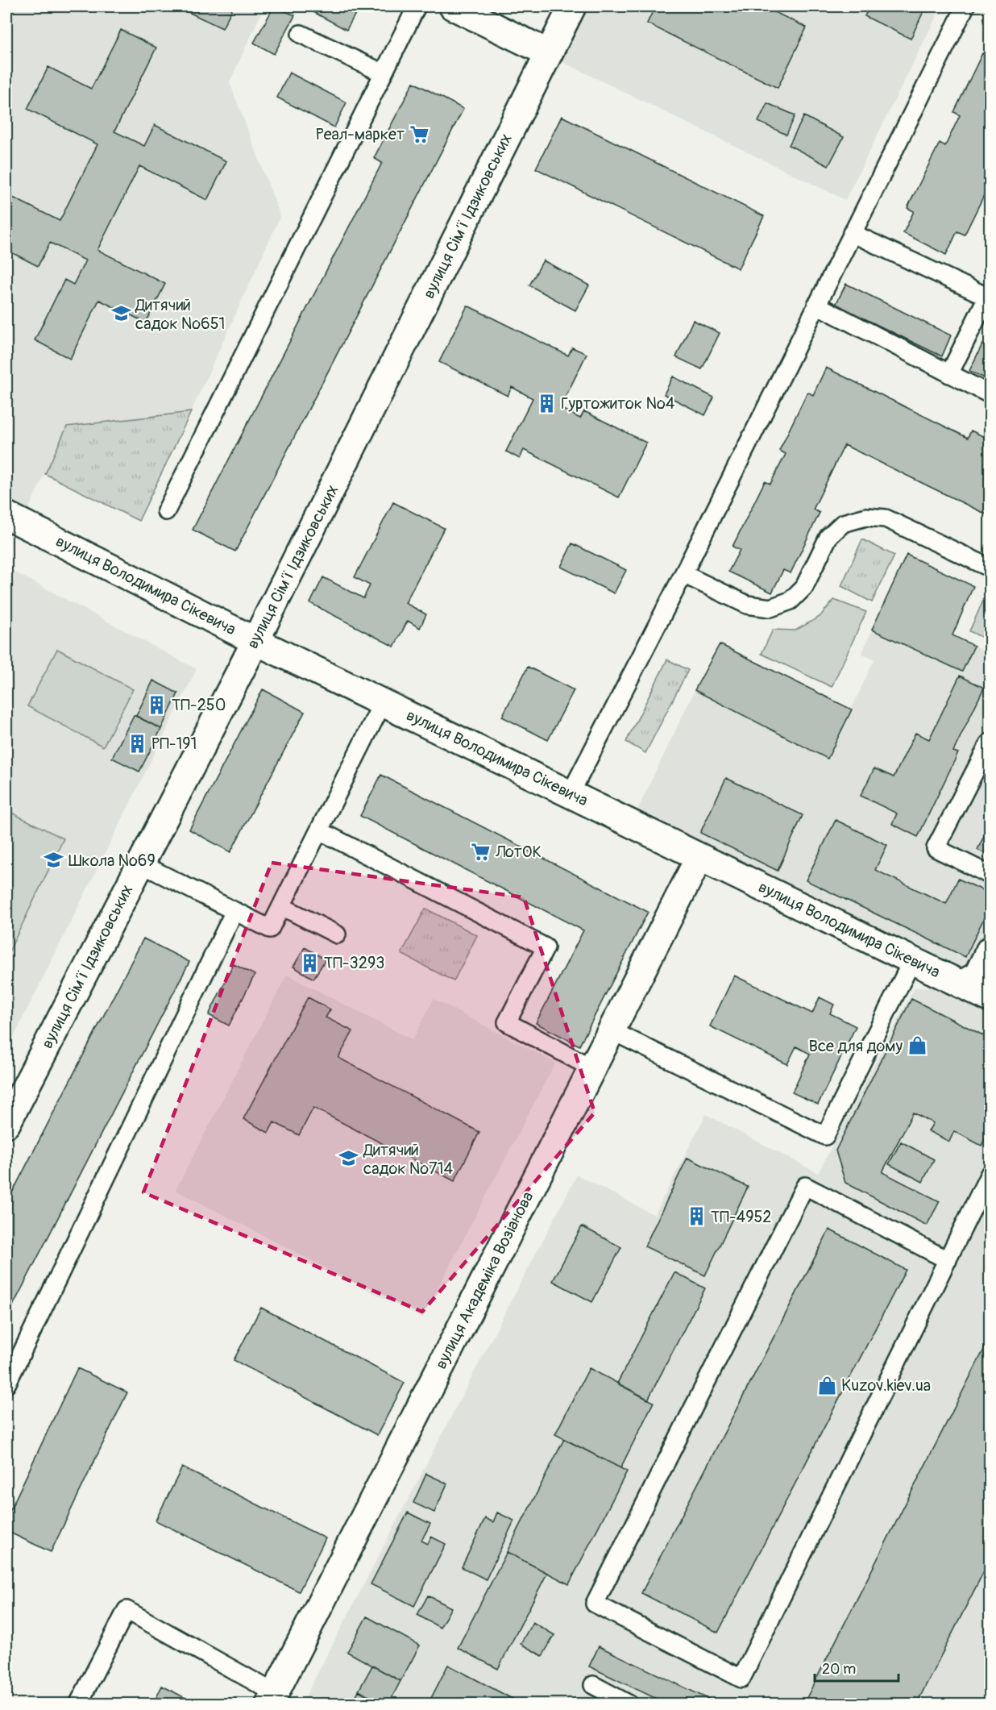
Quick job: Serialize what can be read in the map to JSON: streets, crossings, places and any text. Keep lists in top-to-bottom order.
{
  "streets": {
    "street": ["вулиця Сімʼї Ідзиковських", "вулиця Володимира Сікевича", "вулиця Академіка Возіанова"]
  },
  "crossings": [
    ["вулиця Сімʼї Ідзиковських", "вулиця Володимира Сікевича"],
    ["вулиця Володимира Сікевича", "вулиця Академіка Возіанова"]
  ],
  "places": {
    "supermarket": ["Реал-маркет", "ЛотОК"],
    "school or university": ["Дитячий садок №651", "Школа №69", "Дитячий садок №714"],
    "building": [
      "Гуртожиток №4",
      "ТП-250",
      "РП-191",
      "ТП-3293",
      "ТП-4952"
    ],
    "shop": ["Все для дому", "Kuzov.kiev.ua"]
  },
  "scale_bar": "20 m"
}
